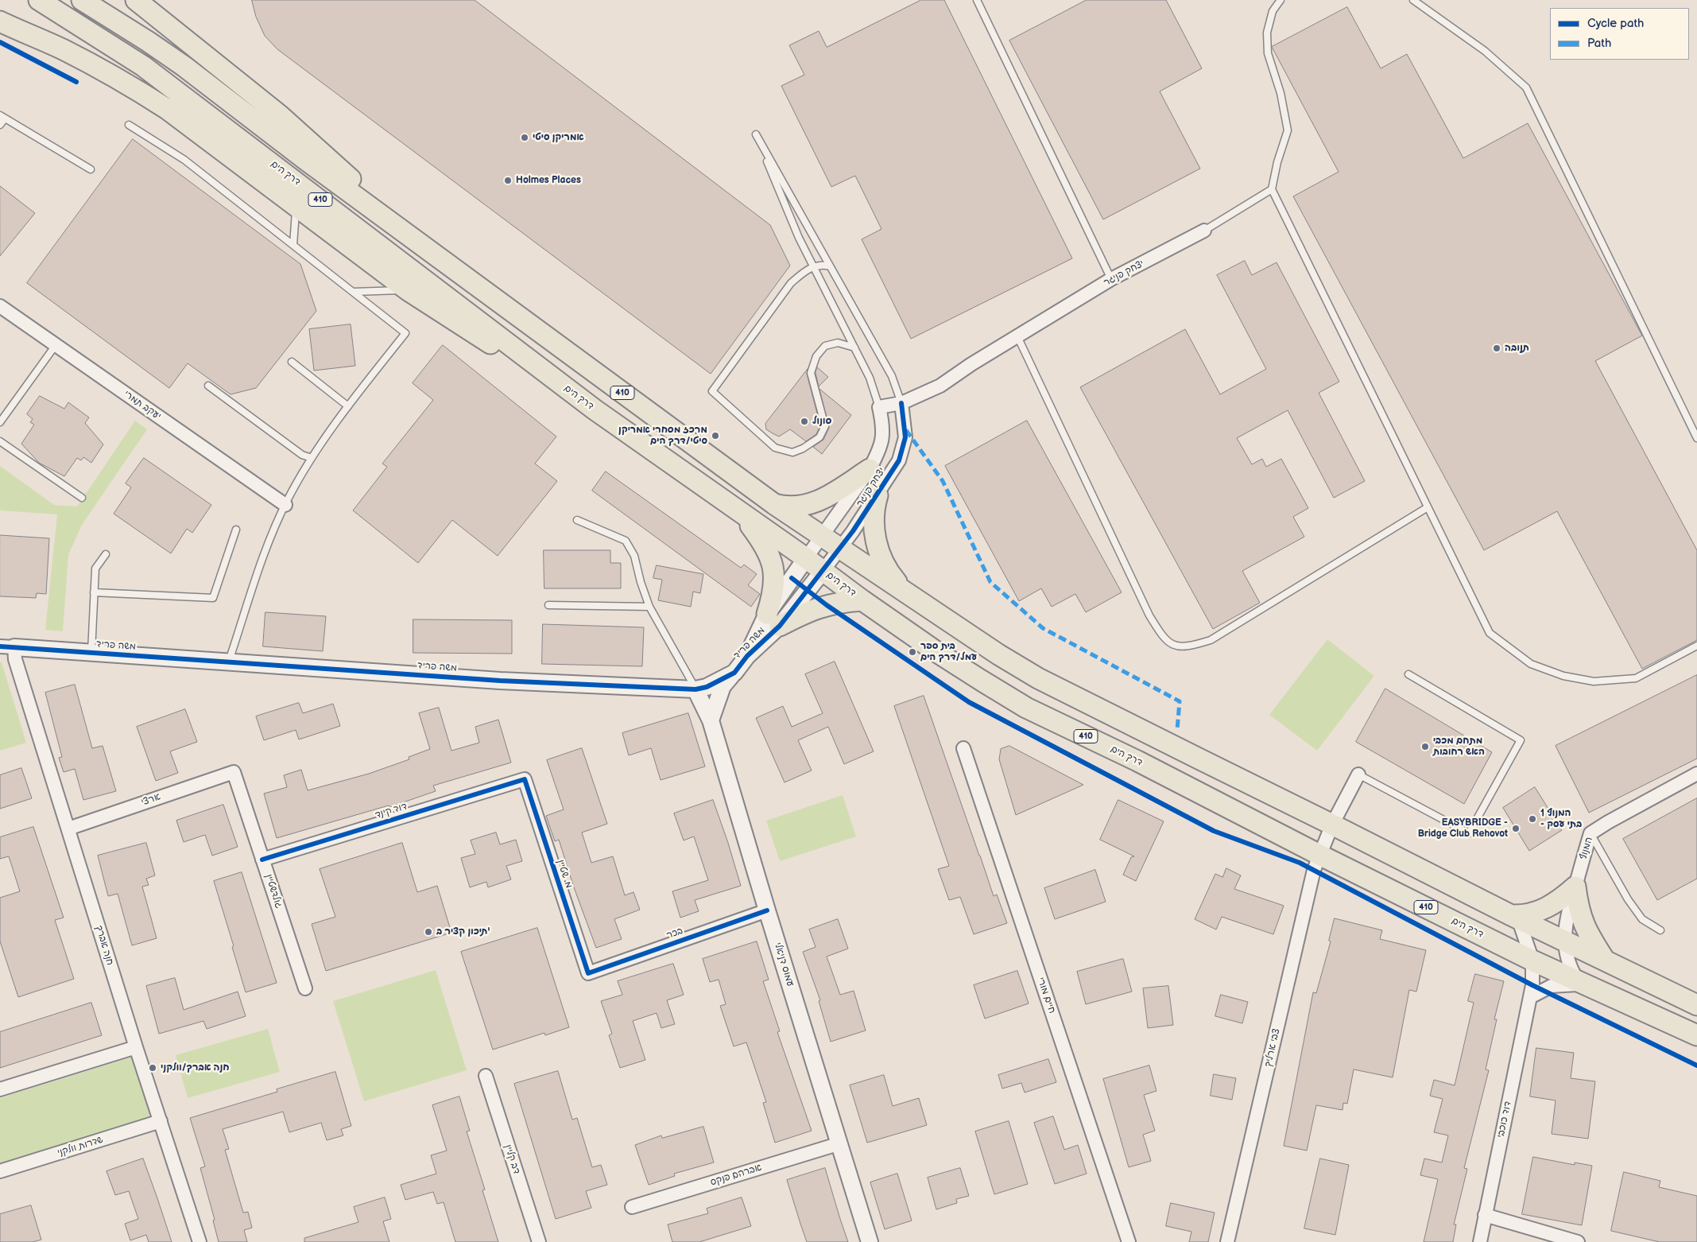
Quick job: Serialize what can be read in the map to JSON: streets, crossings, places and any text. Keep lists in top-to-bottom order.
{
  "streets": {
    "main road": ["דרך הים", "410"],
    "street": [
      "יצחק פניגר",
      "יעקב תמרי",
      "משה פריד",
      "ארצי",
      "דוד קינד",
      "המנוף",
      "מ. שטיין",
      "גולדשטיין",
      "בכר",
      "חנה אברך",
      "עמוס דניאלי",
      "חיים מורי",
      "צבי ארליך",
      "דוד כוכבי",
      "שדרות וולקני",
      "דב קליין",
      "אברהם פנקס"
    ]
  },
  "crossings": [
    ["דרך הים", "יצחק פניגר"],
    ["דרך הים", "משה פריד"],
    ["דרך הים", "המנוף"],
    ["דרך הים", "צבי ארליך"],
    ["דרך הים", "דוד כוכבי"],
    ["410", "יצחק פניגר"],
    ["410", "המנוף"],
    ["410", "צבי ארליך"],
    ["410", "דוד כוכבי"],
    ["יצחק פניגר", "משה פריד"],
    ["משה פריד", "חנה אברך"],
    ["משה פריד", "עמוס דניאלי"],
    ["ארצי", "גולדשטיין"],
    ["ארצי", "חנה אברך"],
    ["דוד קינד", "מ. שטיין"],
    ["דוד קינד", "גולדשטיין"],
    ["מ. שטיין", "בכר"],
    ["בכר", "עמוס דניאלי"],
    ["חנה אברך", "שדרות וולקני"],
    ["עמוס דניאלי", "אברהם פנקס"]
  ],
  "places": [
    "אמריקן סיטי",
    "Holmes Places",
    "תנובה",
    "סונול",
    "מרכז מסחרי אמריקן סיטי/דרך הים",
    "בית ספר עמל/דרך הים",
    "מתחם מכבי האש רחובות",
    "המנוף 1 - בתי עסק",
    "EASYBRIDGE - Bridge Club Rehovot",
    "תיכון קציר ב'",
    "חנה אברך/וולקני"
  ],
  "legend": ["Cycle path", "Path"]
}
